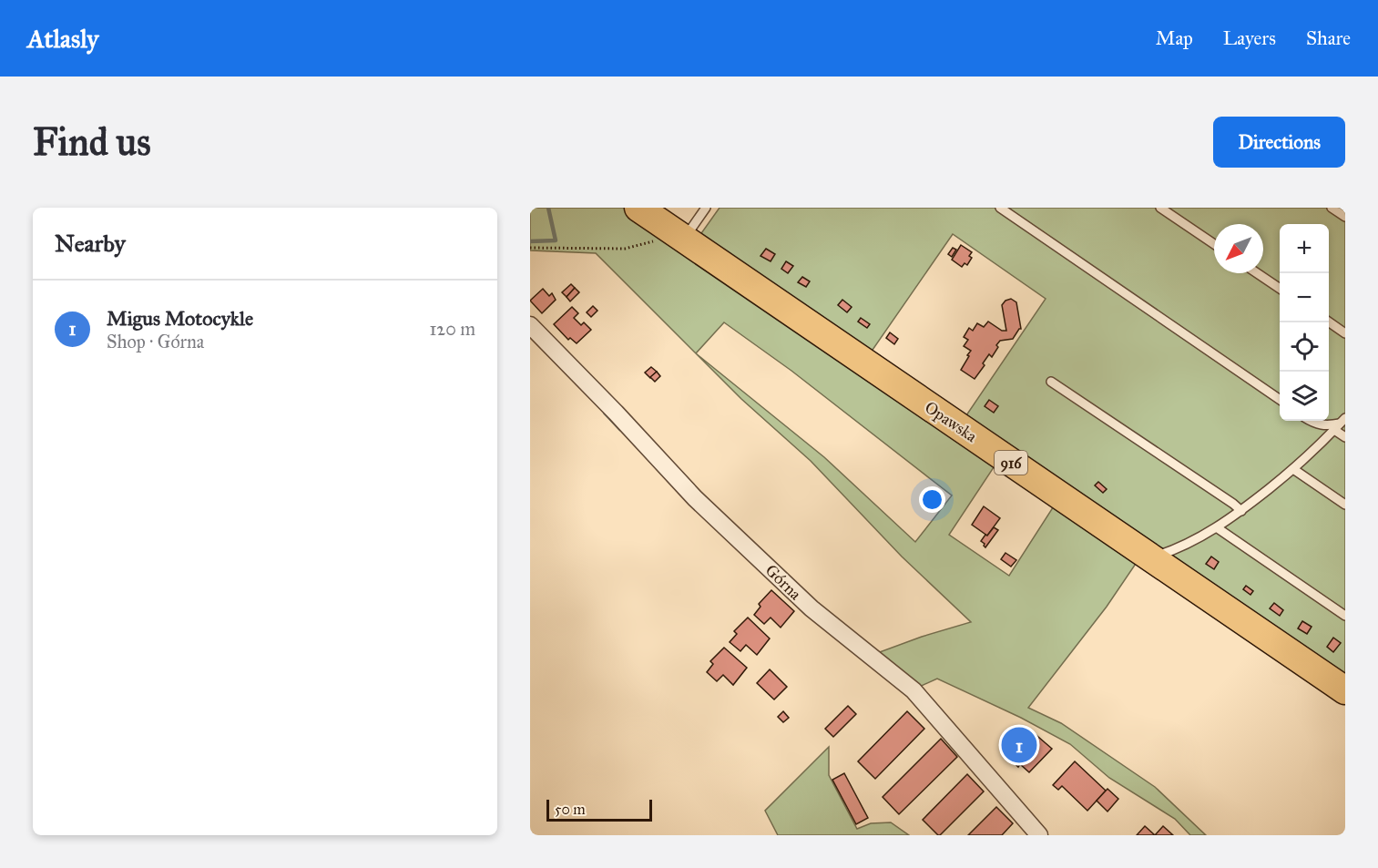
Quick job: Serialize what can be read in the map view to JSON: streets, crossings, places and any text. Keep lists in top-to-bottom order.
{
  "streets": {
    "main road": ["Opawska", "916"],
    "street": ["Górna"]
  },
  "scale_bar": "50 m",
  "north": "bottom left",
  "page": {
    "header": "Atlasly",
    "nav": ["Map", "Layers", "Share"],
    "buttons": "Directions",
    "title": "Find us",
    "heading": "Nearby",
    "map_buttons": ["+", "−"],
    "list": [
      {
        "mark": "1",
        "name": "Migus Motocykle",
        "note": "Shop · Górna",
        "value": "120 m"
      }
    ],
    "pins": "1",
    "scale": "50 m"
  }
}
